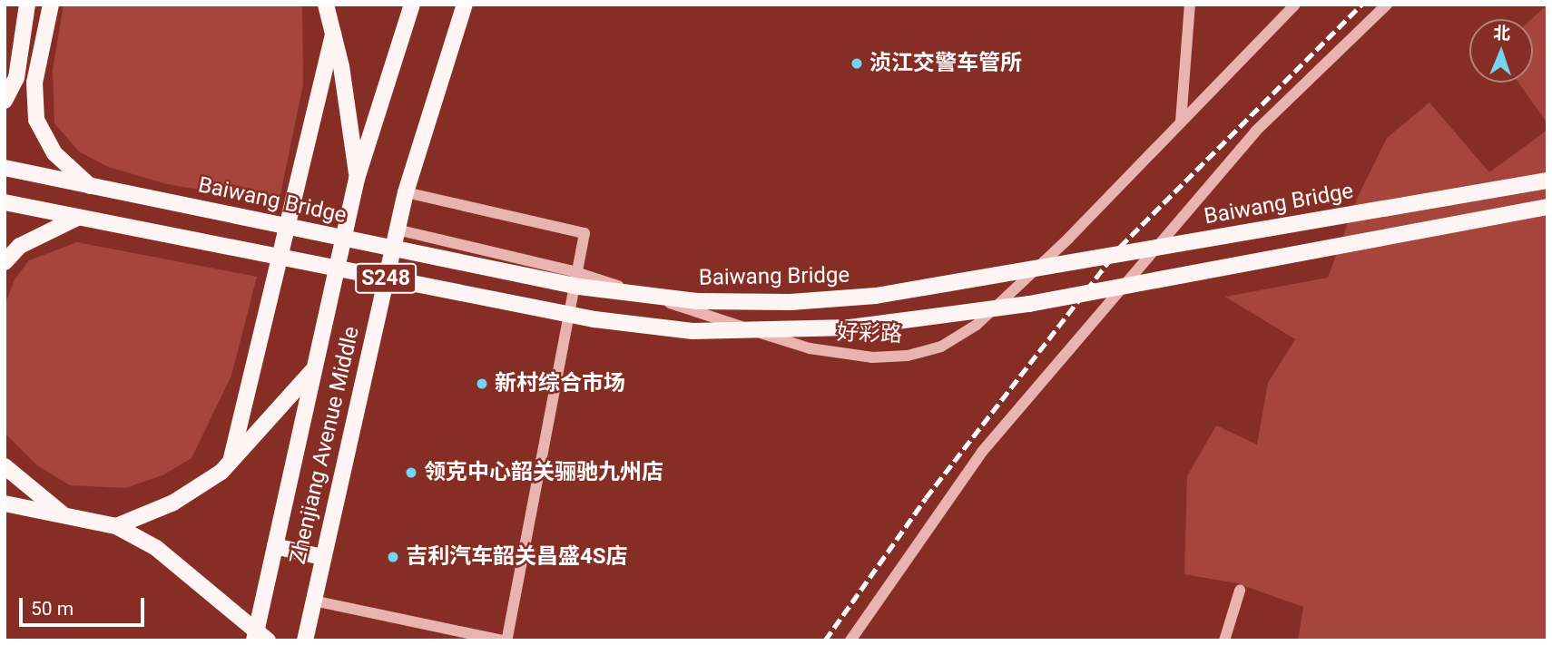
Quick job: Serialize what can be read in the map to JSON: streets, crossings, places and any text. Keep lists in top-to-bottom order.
{
  "streets": {
    "main road": ["Baiwang Bridge", "S248", "Zhenjiang Avenue Middle"],
    "street": ["好彩路"]
  },
  "crossings": [
    ["好彩路", "Zhenjiang Avenue Middle"]
  ],
  "places": [
    "浈江交警车管所",
    "新村综合市场",
    "领克中心韶关骊驰九州店",
    "吉利汽车韶关昌盛4S店"
  ],
  "scale_bar": "50 m",
  "north": "top"
}
